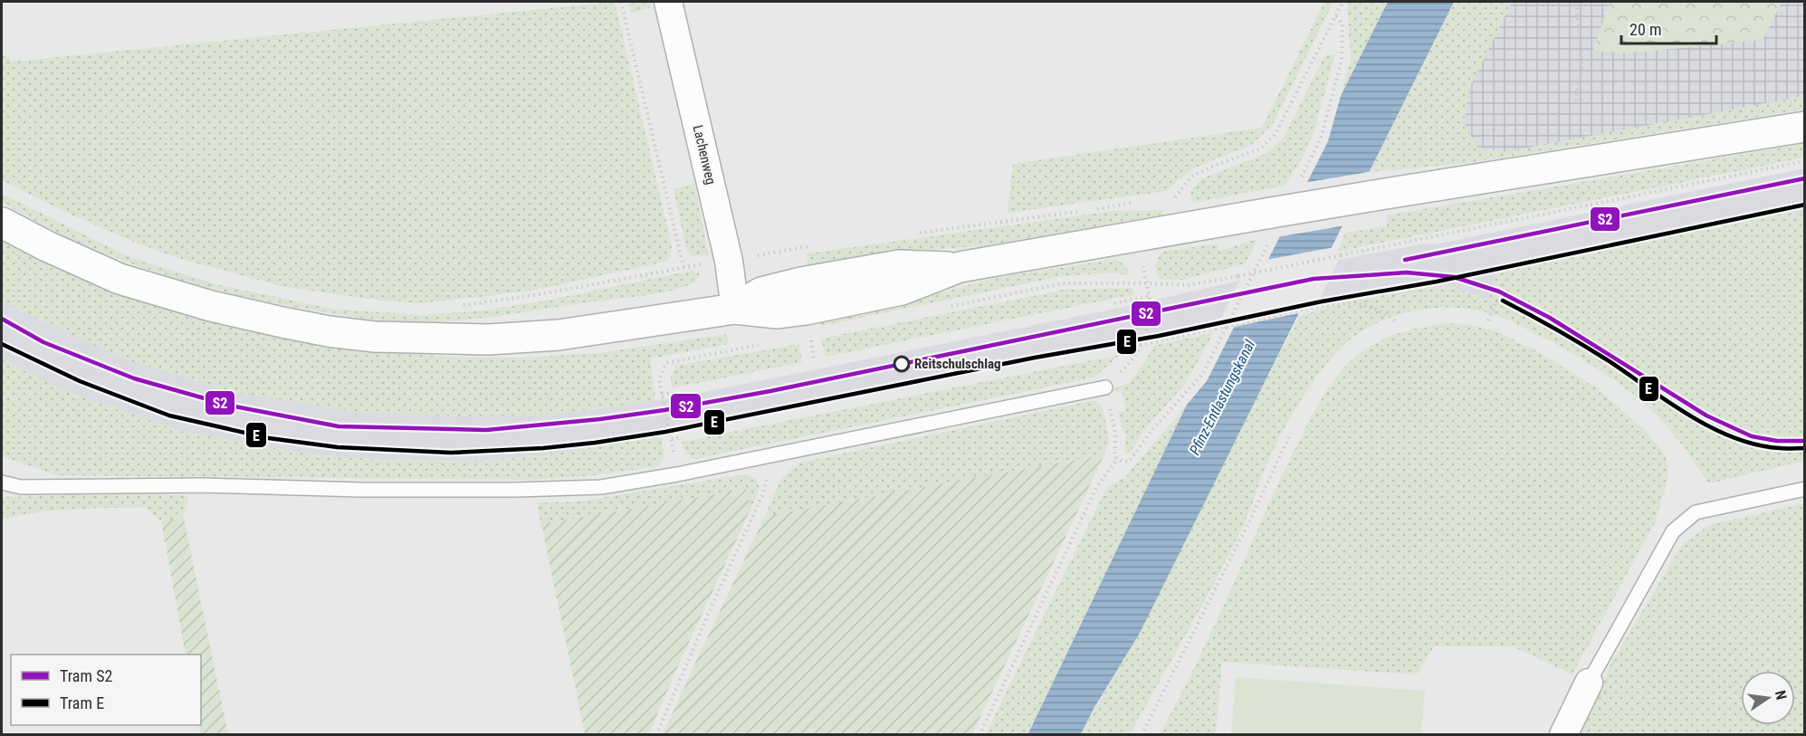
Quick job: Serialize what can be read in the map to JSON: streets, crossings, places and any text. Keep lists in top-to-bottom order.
{
  "streets": {
    "street": ["Lachenweg"]
  },
  "water": ["Pfinz-Entlastungskanal"],
  "places": ["Reitschulschlag"],
  "lines": ["tram line S2", "tram line E"],
  "legend": ["Tram S2", "Tram E"],
  "scale_bar": "20 m",
  "north": "right"
}
